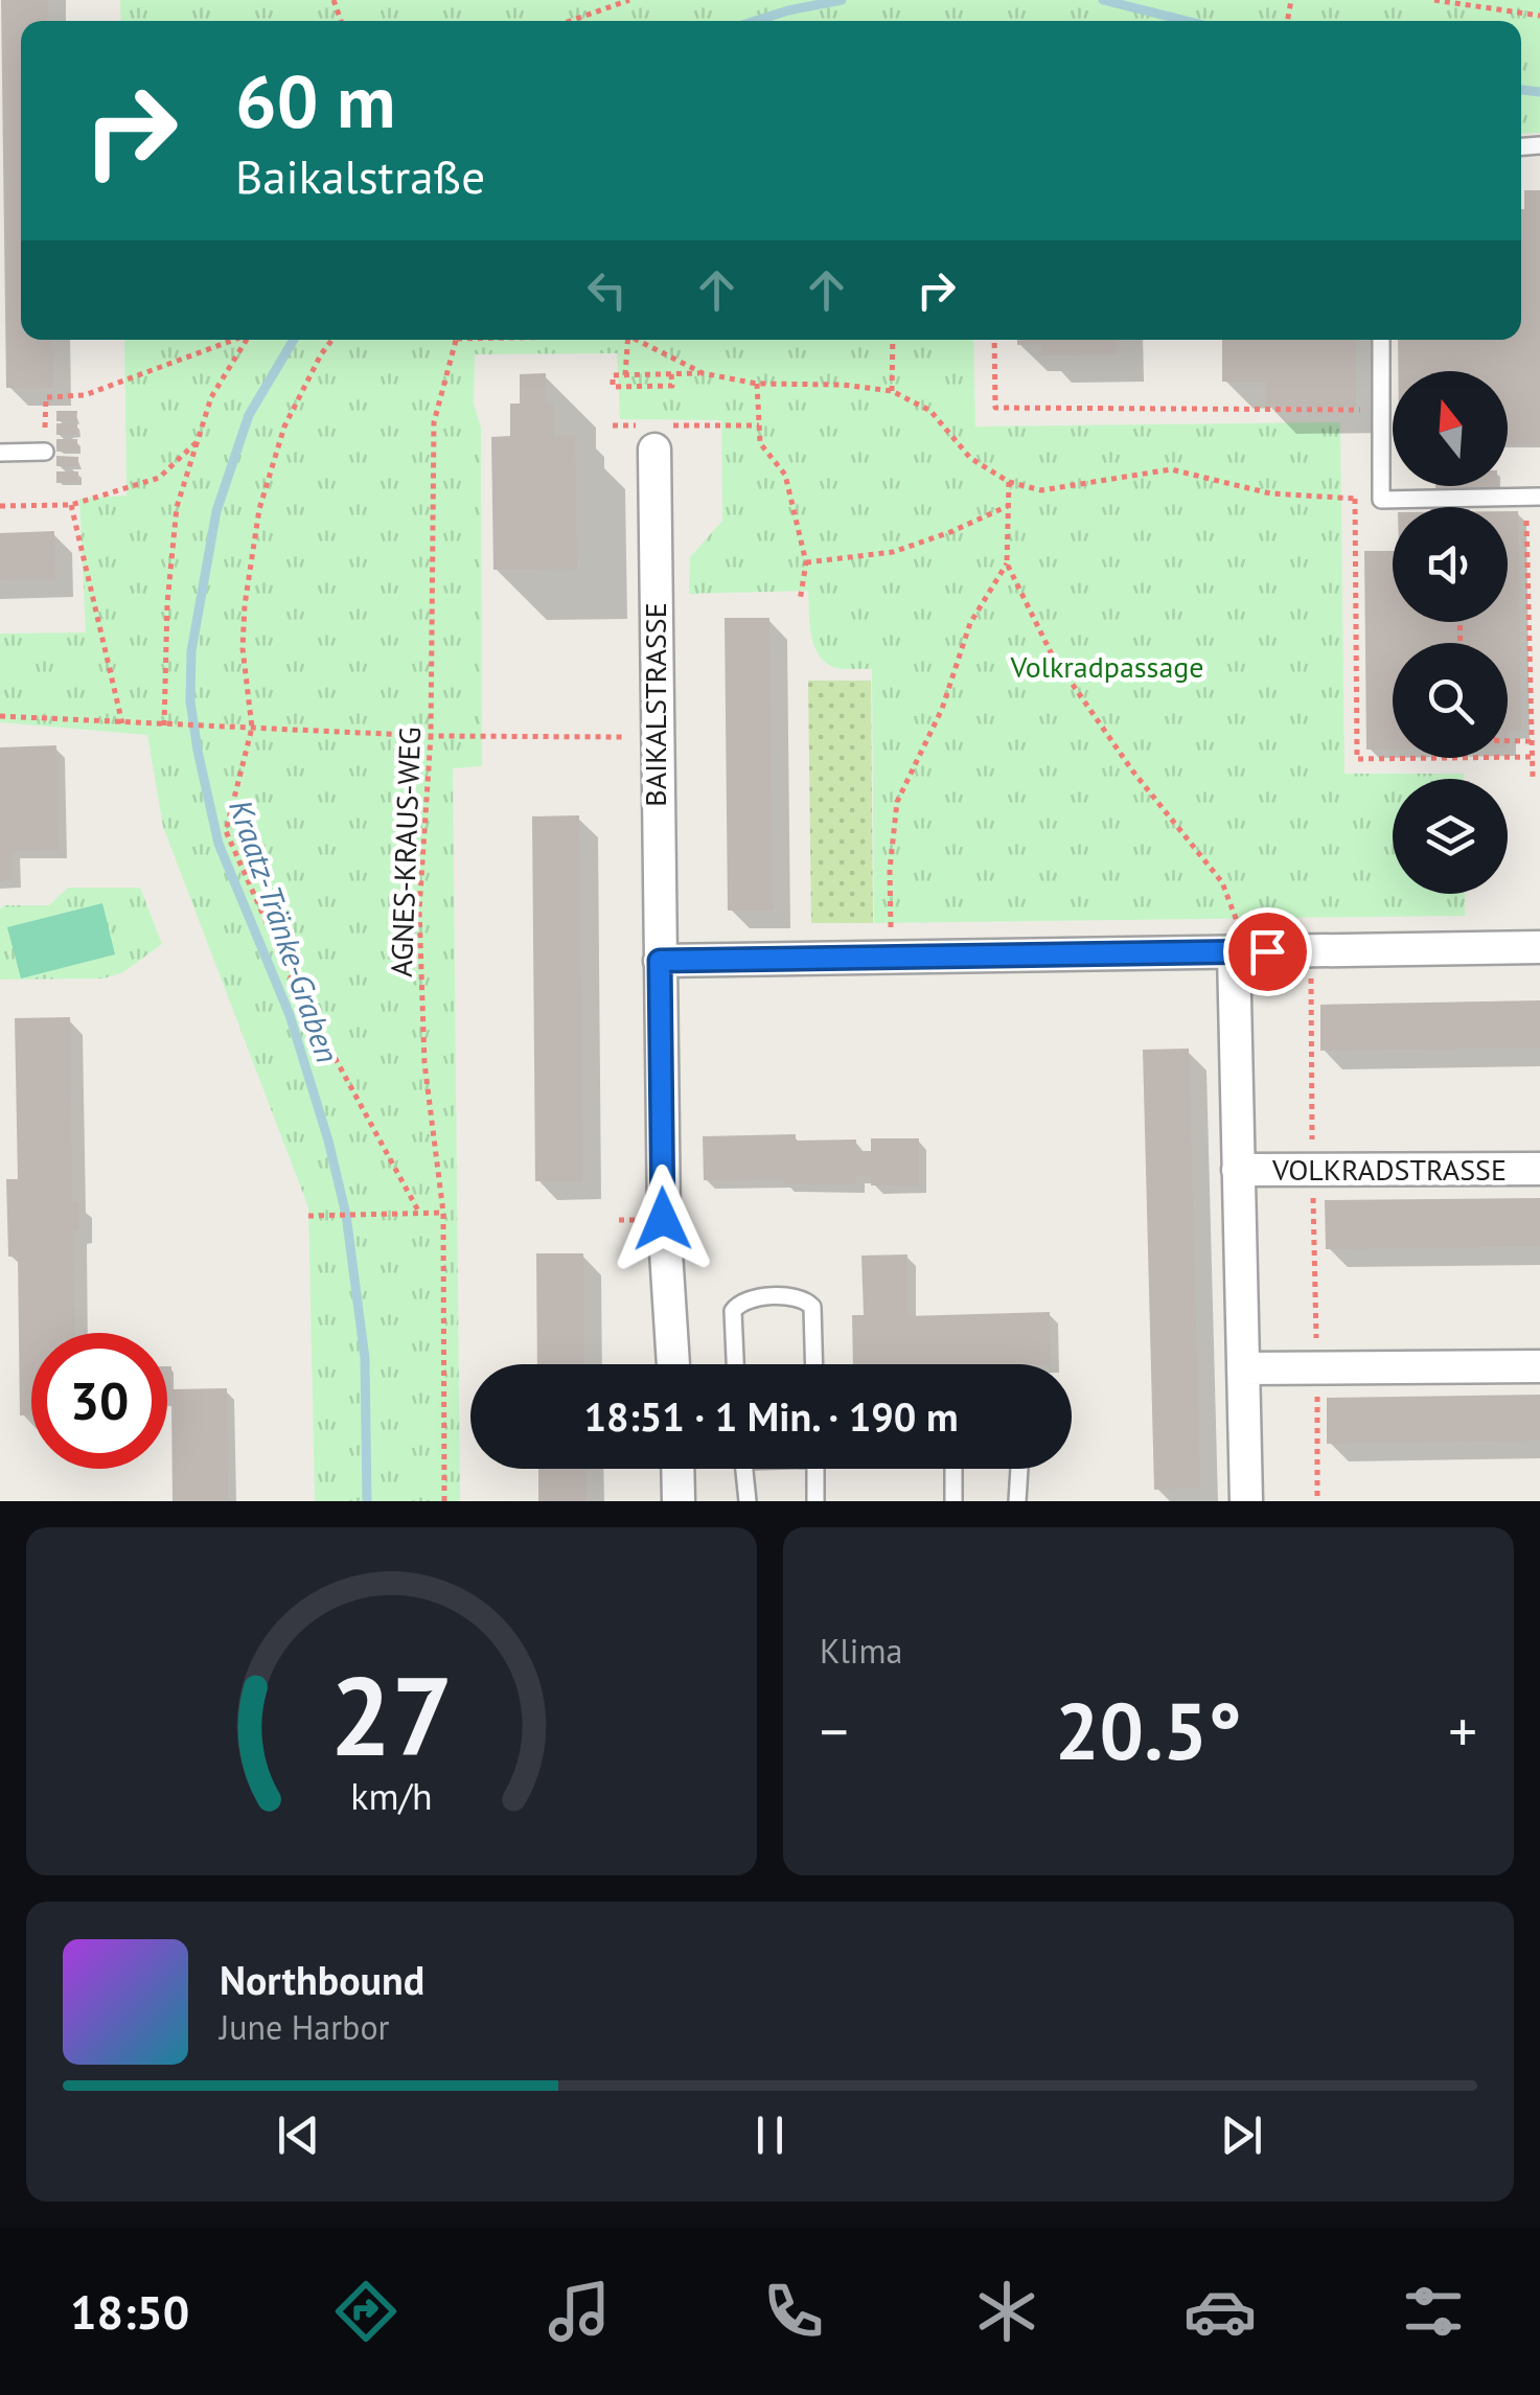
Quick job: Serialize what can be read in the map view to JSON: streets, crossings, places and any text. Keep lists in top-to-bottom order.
{
  "streets": {
    "street": ["BAIKALSTRASSE", "VOLKRADSTRASSE"],
    "path": ["AGNES-KRAUS-WEG"]
  },
  "water": ["Kraatz-Tränke-Graben"],
  "parks": ["Volkradpassage"],
  "north": "top",
  "page": {
    "turn": ["60 m", "Baikalstraße"],
    "limit": "30",
    "trip": "18:51 · 1 Min. · 190 m",
    "tile": "Klima",
    "heat": ["−", "20.5°", "+"],
    "song": ["Northbound", "June Harbor"],
    "tabs": "18:50",
    "gauge": ["27", "km/h"]
  }
}
